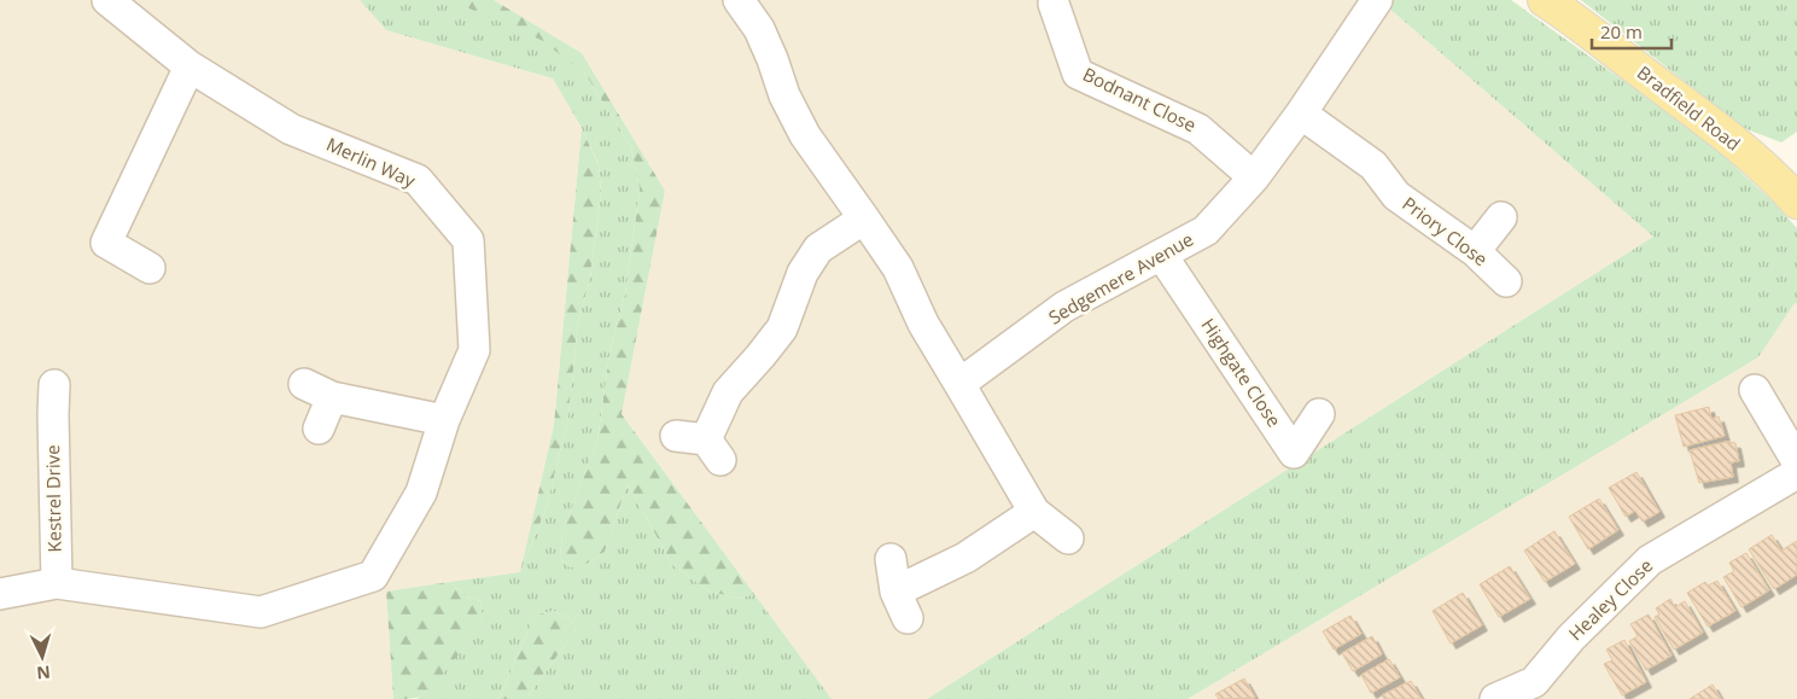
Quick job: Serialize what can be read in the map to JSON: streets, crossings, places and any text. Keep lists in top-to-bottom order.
{
  "streets": {
    "main road": ["Bradfield Road"],
    "street": [
      "Bodnant Close",
      "Merlin Way",
      "Priory Close",
      "Sedgemere Avenue",
      "Highgate Close",
      "Kestrel Drive",
      "Healey Close"
    ]
  },
  "crossings": [
    ["Bodnant Close", "Sedgemere Avenue"],
    ["Merlin Way", "Kestrel Drive"],
    ["Priory Close", "Sedgemere Avenue"],
    ["Sedgemere Avenue", "Highgate Close"]
  ],
  "scale_bar": "20 m",
  "north": "bottom"
}
